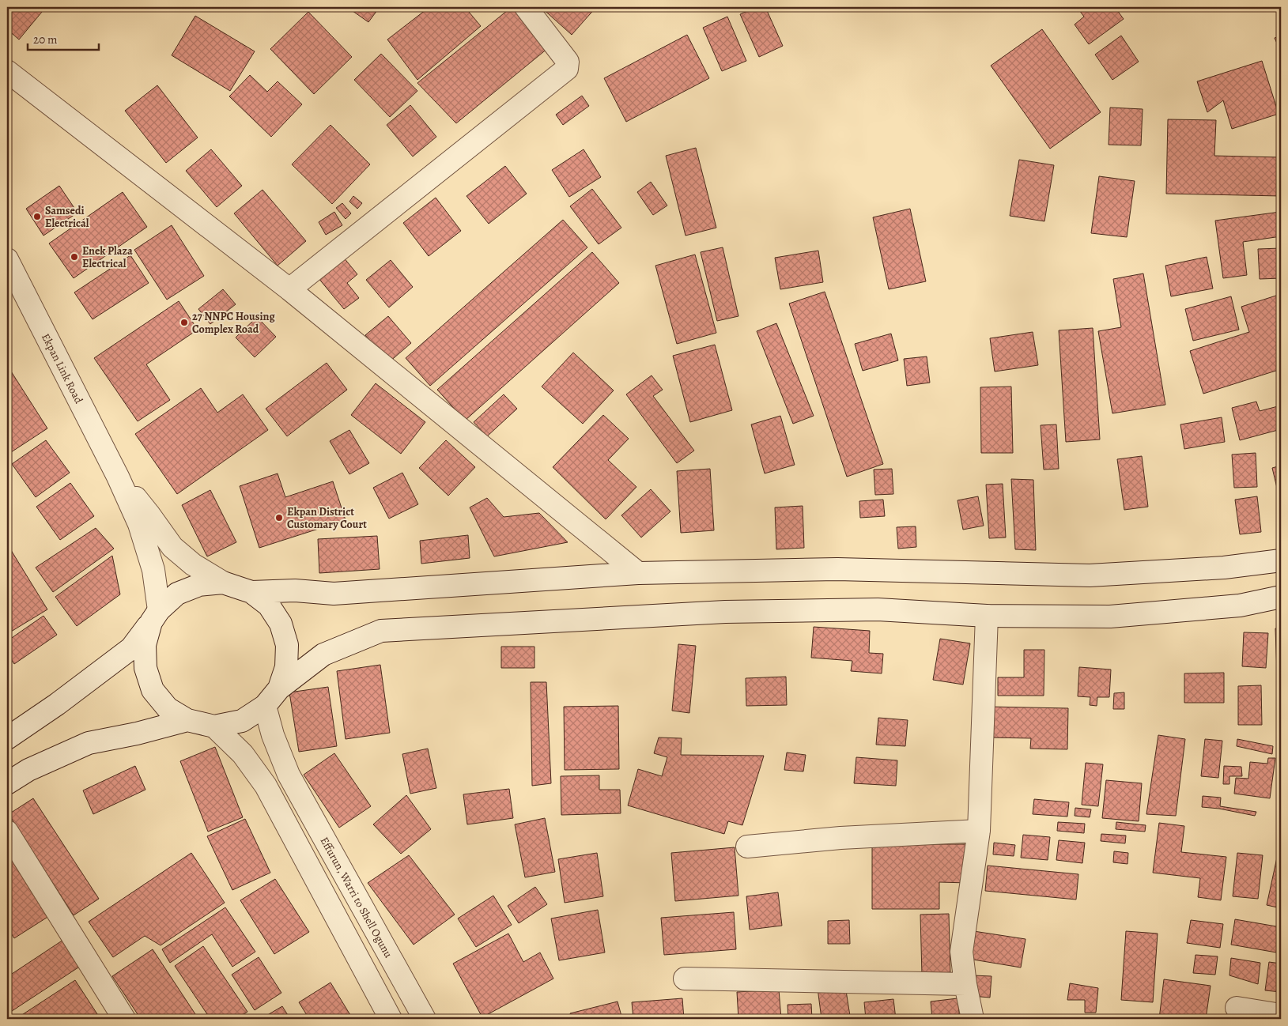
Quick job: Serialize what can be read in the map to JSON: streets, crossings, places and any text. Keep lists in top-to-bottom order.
{
  "streets": {
    "street": ["Ekpan Link Road", "Effurun, Warri to Shell Ogunu"]
  },
  "places": [
    "Samsedi Electrical",
    "Enek Plaza Electrical",
    "27 NNPC Housing Complex Road",
    "Ekpan District Customary Court"
  ],
  "scale_bar": "20 m"
}
